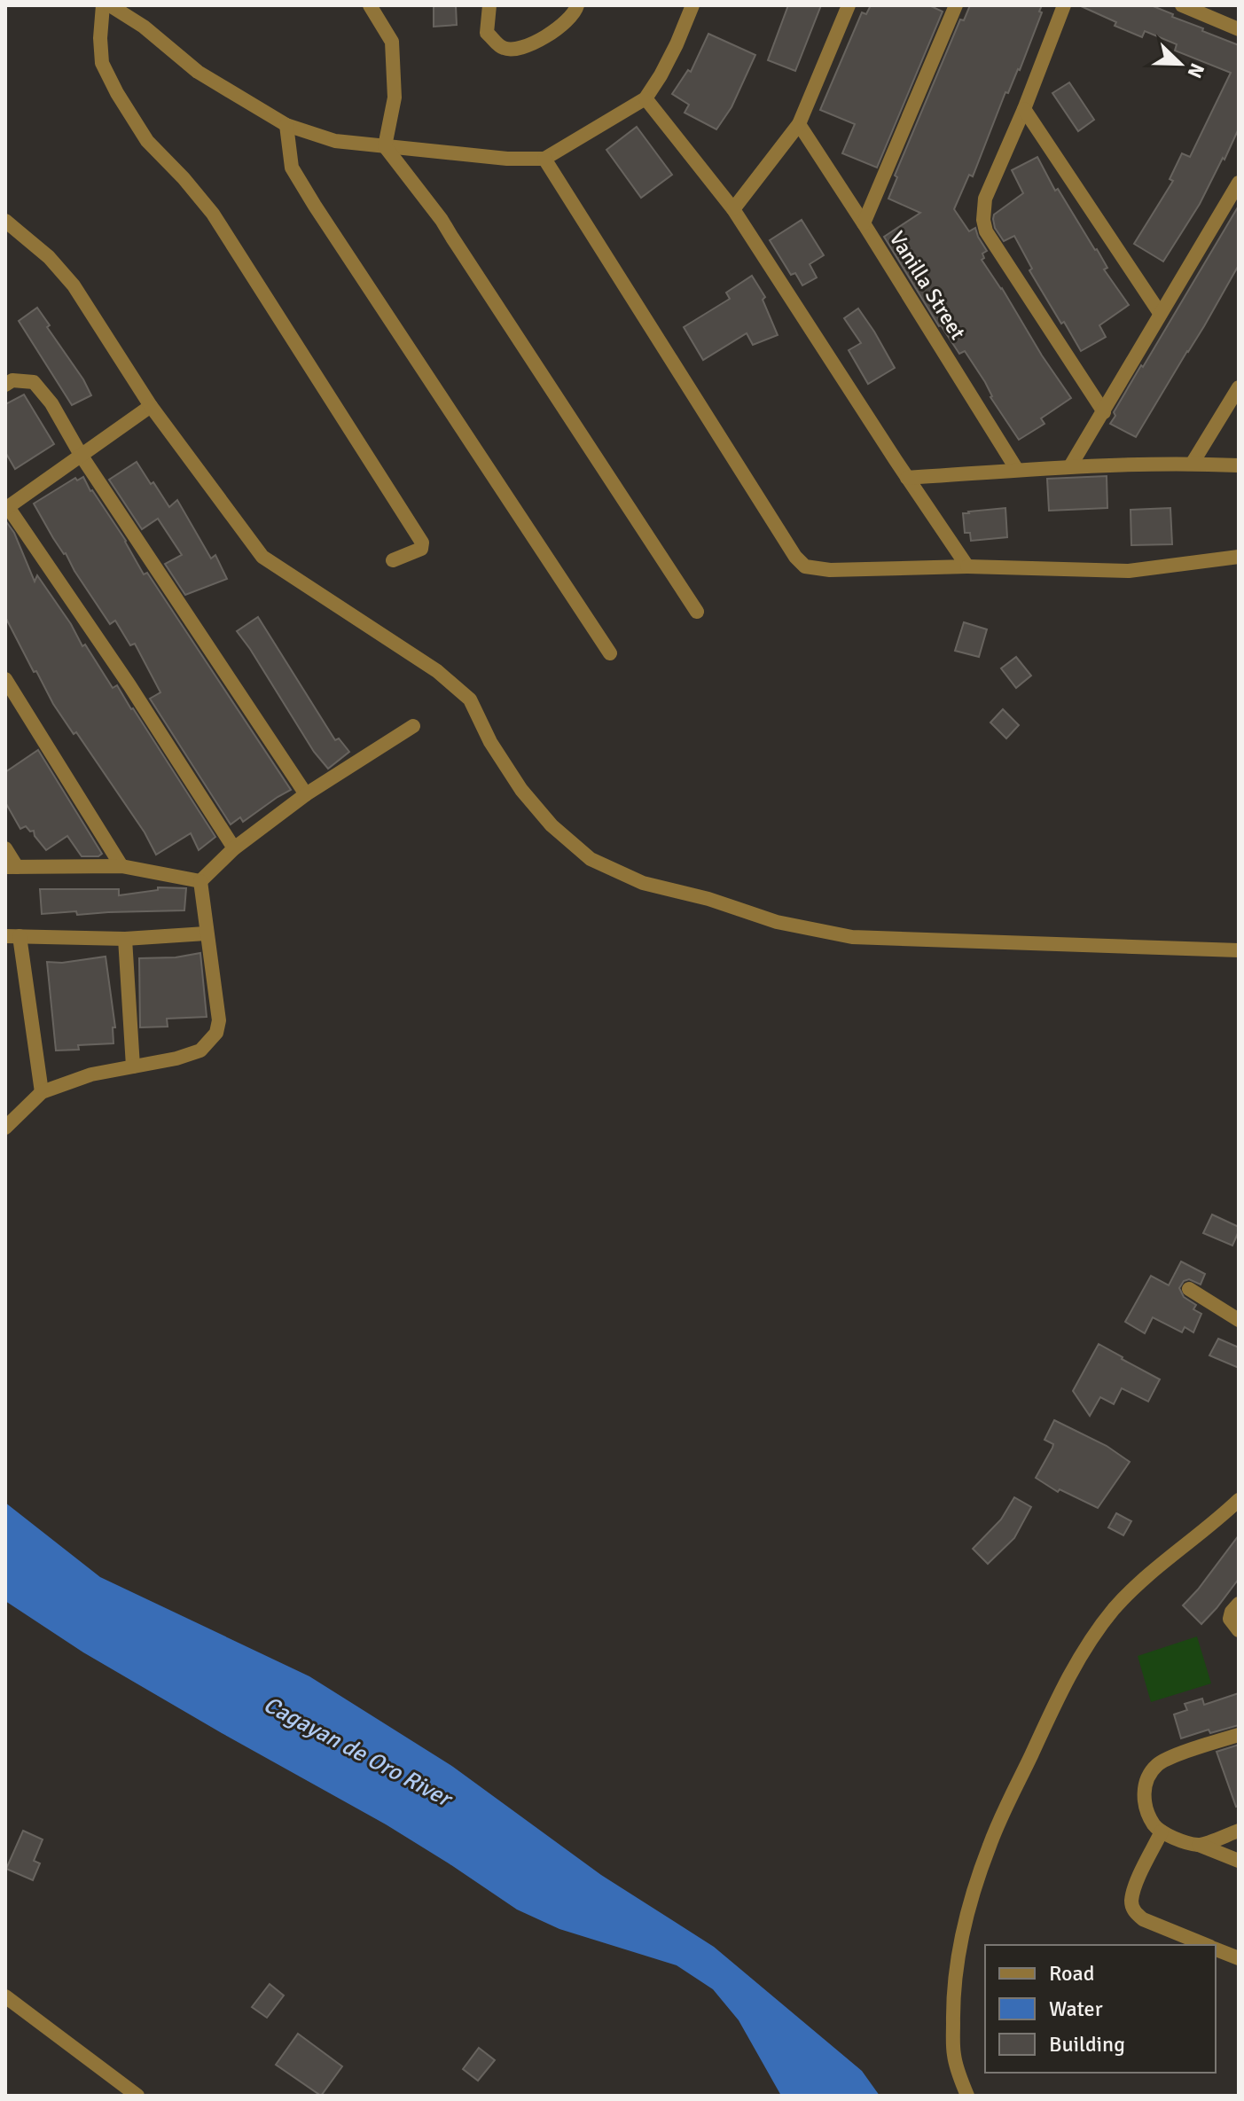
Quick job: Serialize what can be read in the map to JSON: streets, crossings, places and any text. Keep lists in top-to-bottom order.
{
  "streets": {
    "street": ["Vanilla Street"]
  },
  "water": ["Cagayan de Oro River"],
  "legend": ["Road", "Water", "Building"],
  "north": "bottom right"
}
